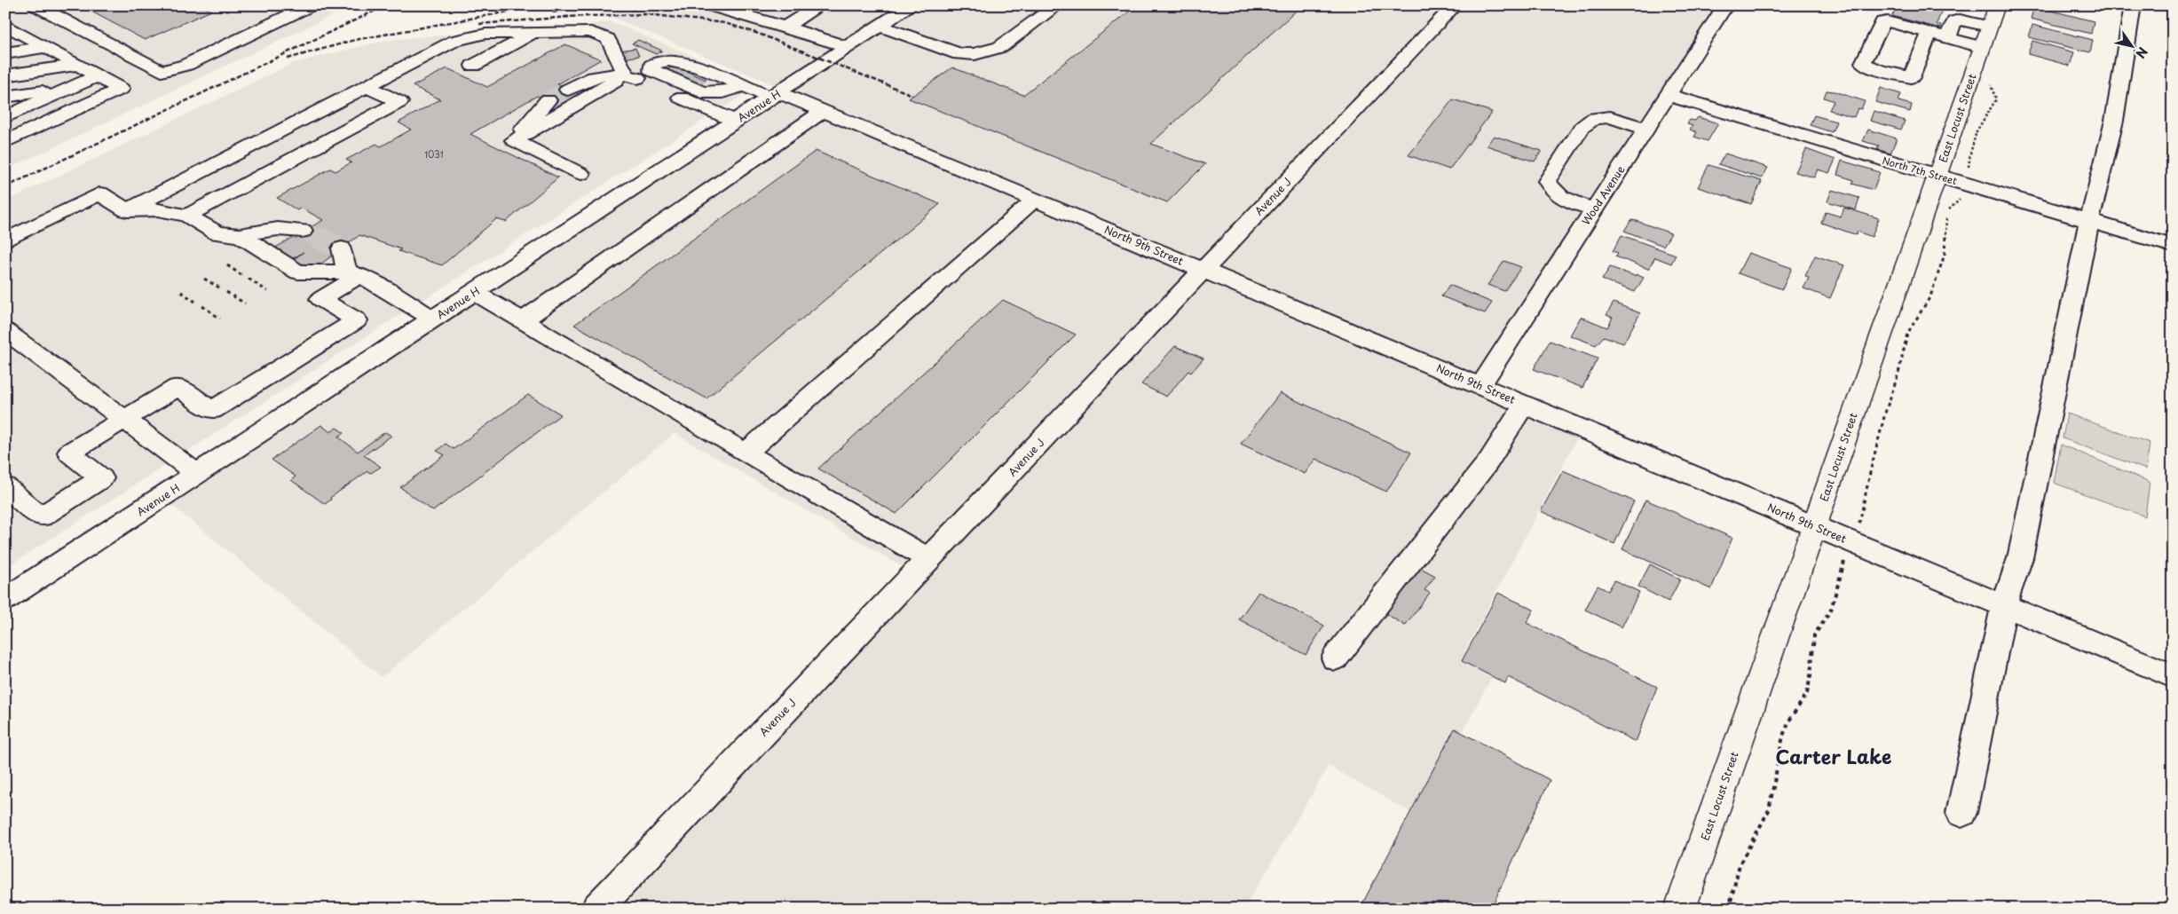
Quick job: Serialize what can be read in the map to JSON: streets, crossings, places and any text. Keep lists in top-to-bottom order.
{
  "streets": {
    "main road": ["East Locust Street"],
    "street": [
      "Avenue H",
      "North 7th Street",
      "Wood Avenue",
      "Avenue J",
      "North 9th Street"
    ]
  },
  "crossings": [
    ["Avenue H", "North 9th Street"],
    ["East Locust Street", "North 7th Street"],
    ["East Locust Street", "North 9th Street"],
    ["North 7th Street", "Wood Avenue"],
    ["Wood Avenue", "North 9th Street"],
    ["Avenue J", "North 9th Street"]
  ],
  "districts": ["Carter Lake"],
  "house_numbers": ["1031"],
  "north": "bottom right"
}
